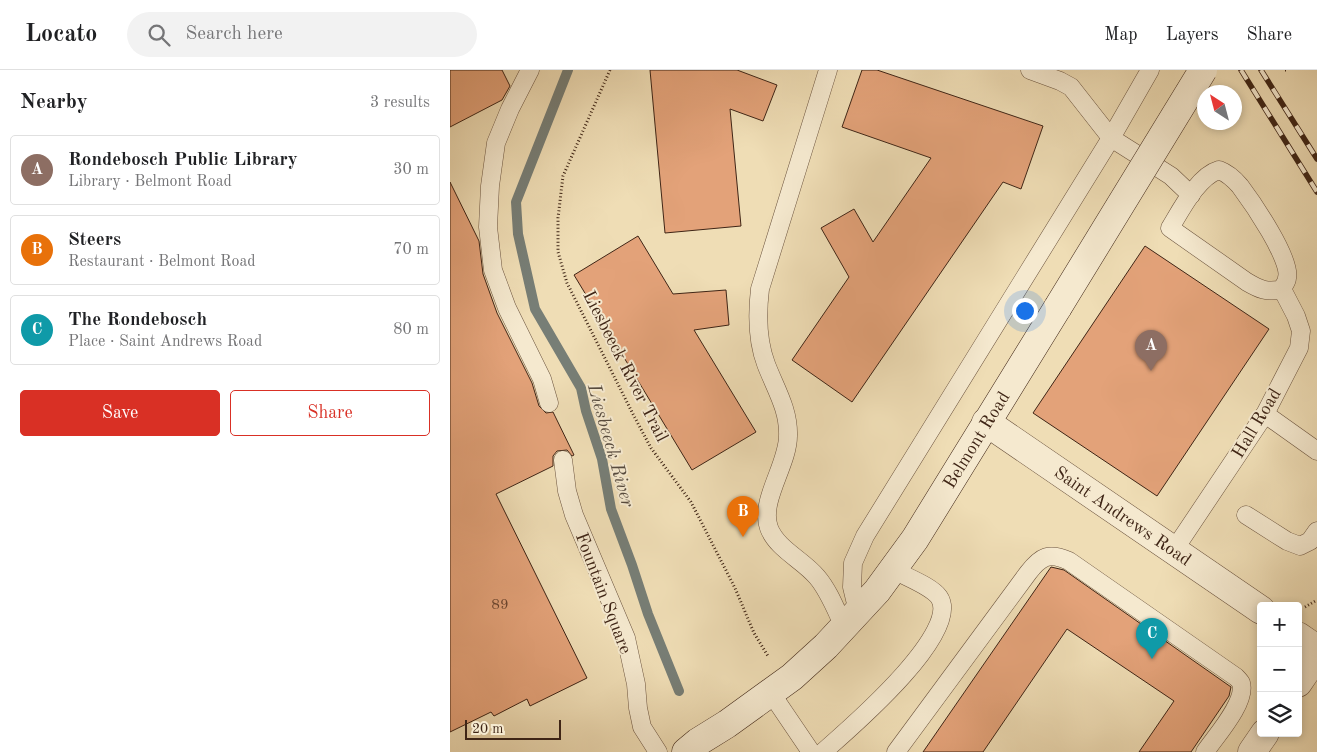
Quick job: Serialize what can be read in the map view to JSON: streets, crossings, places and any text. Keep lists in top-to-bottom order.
{
  "streets": {
    "main road": ["Belmont Road", "Saint Andrews Road"],
    "lane": ["Hall Road", "Fountain Square"],
    "path": ["Liesbeeck River Trail"]
  },
  "crossings": [
    ["Hall Road", "Saint Andrews Road"],
    ["Belmont Road", "Saint Andrews Road"]
  ],
  "water": ["Liesbeeck River"],
  "house_numbers": ["89"],
  "scale_bar": "20 m",
  "north": "top left",
  "page": {
    "header": "Locato",
    "search": "Search here",
    "nav": ["Map", "Layers", "Share"],
    "heading": ["Nearby", "3 results"],
    "list": [
      {
        "mark": "A",
        "name": "Rondebosch Public Library",
        "note": "Library · Belmont Road",
        "value": "30 m"
      },
      {
        "mark": "B",
        "name": "Steers",
        "note": "Restaurant · Belmont Road",
        "value": "70 m"
      },
      {
        "mark": "C",
        "name": "The Rondebosch",
        "note": "Place · Saint Andrews Road",
        "value": "80 m"
      }
    ],
    "pins": ["A", "B", "C"],
    "buttons": ["Save", "Share"],
    "map_buttons": ["+", "−"],
    "scale": "20 m"
  }
}
